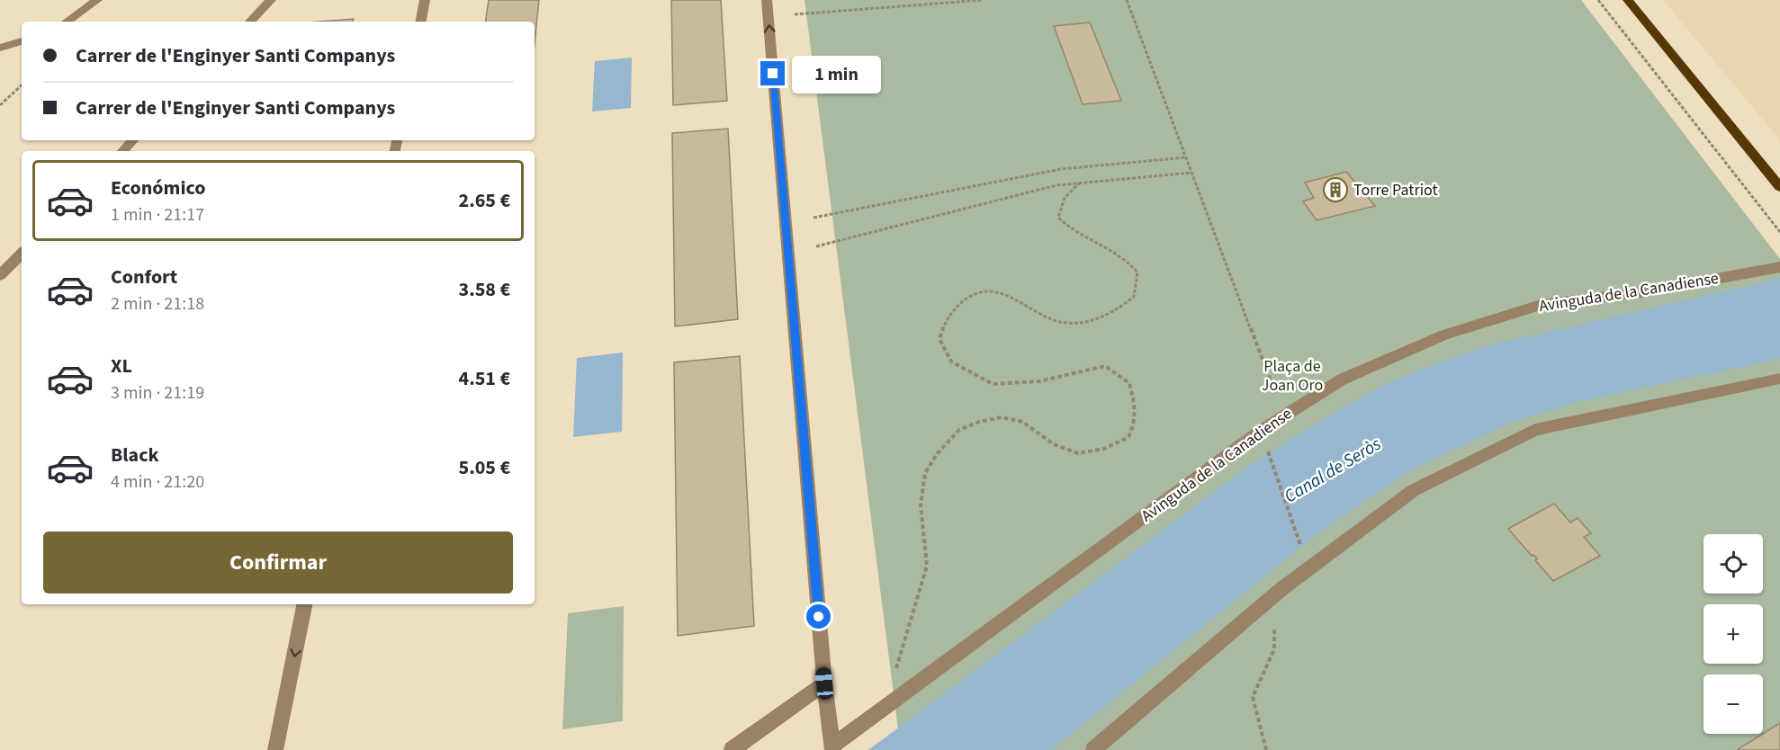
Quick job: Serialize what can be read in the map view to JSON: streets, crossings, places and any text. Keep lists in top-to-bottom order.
{
  "streets": {
    "street": ["Avinguda de la Canadiense"]
  },
  "water": ["Canal de Seròs"],
  "parks": ["Plaça de Joan Oro"],
  "places": {
    "building": ["Torre Patriot"]
  },
  "page": {
    "banner": ["Carrer de l'Enginyer Santi Companys", "Carrer de l'Enginyer Santi Companys"],
    "bubble": "1 min",
    "list": [
      {
        "name": "Económico",
        "note": "1 min · 21:17",
        "value": "2.65 €"
      },
      {
        "name": "Confort",
        "note": "2 min · 21:18",
        "value": "3.58 €"
      },
      {
        "name": "XL",
        "note": "3 min · 21:19",
        "value": "4.51 €"
      },
      {
        "name": "Black",
        "note": "4 min · 21:20",
        "value": "5.05 €"
      }
    ],
    "buttons": "Confirmar",
    "map_buttons": ["+", "−"]
  }
}
